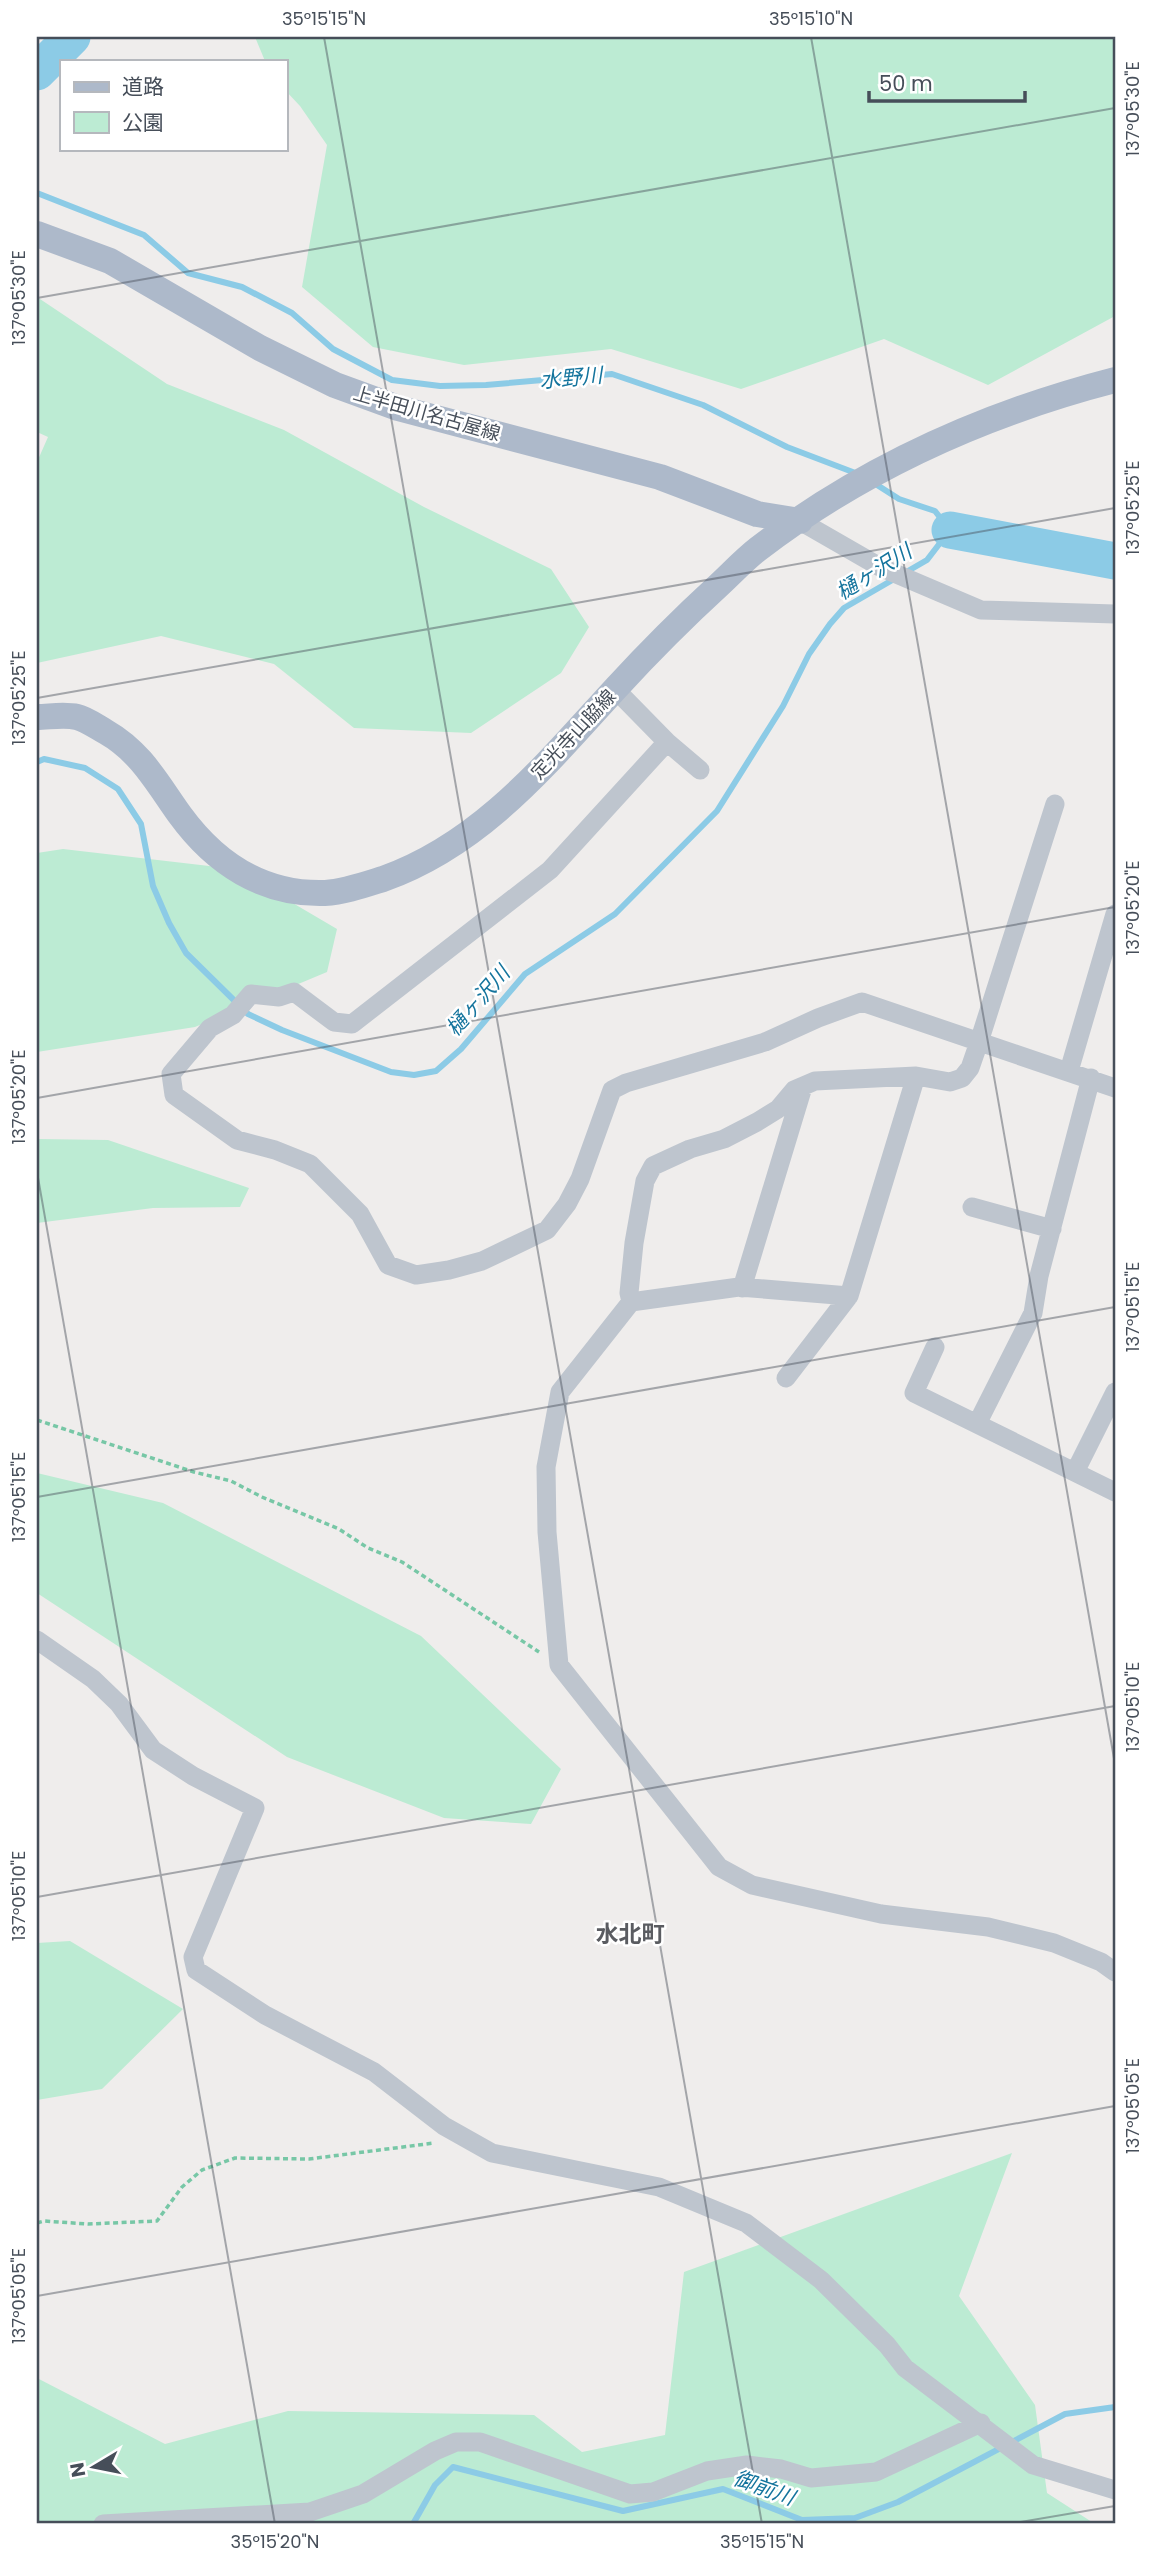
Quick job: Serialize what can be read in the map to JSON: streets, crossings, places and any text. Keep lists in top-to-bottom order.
{
  "streets": {
    "main road": ["上半田川名古屋線", "定光寺山脇線"]
  },
  "crossings": [
    ["上半田川名古屋線", "定光寺山脇線"]
  ],
  "districts": ["水北町"],
  "water": ["水野川", "樋ヶ沢川", "御前川"],
  "legend": ["道路", "公園"],
  "scale_bar": "50 m",
  "north": "left",
  "coordinates": [
    "35°15'15\"N",
    "35°15'10\"N",
    "137°05'30\"E",
    "137°05'25\"E",
    "137°05'20\"E",
    "137°05'15\"E",
    "137°05'10\"E",
    "137°05'05\"E",
    "35°15'20\"N"
  ]
}
